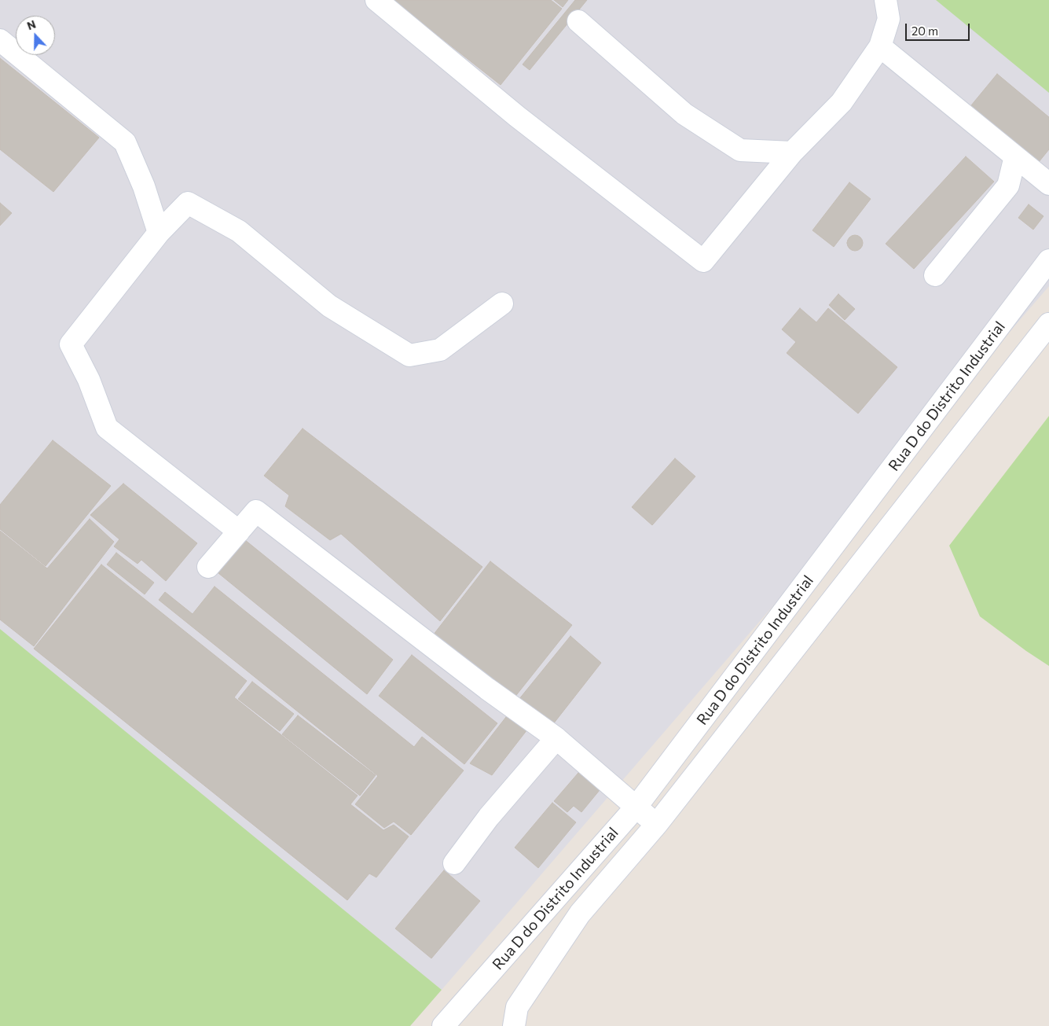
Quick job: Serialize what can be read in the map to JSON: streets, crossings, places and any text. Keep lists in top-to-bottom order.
{
  "streets": {
    "street": ["Rua D do Distrito Industrial"]
  },
  "scale_bar": "20 m",
  "north": "top"
}
